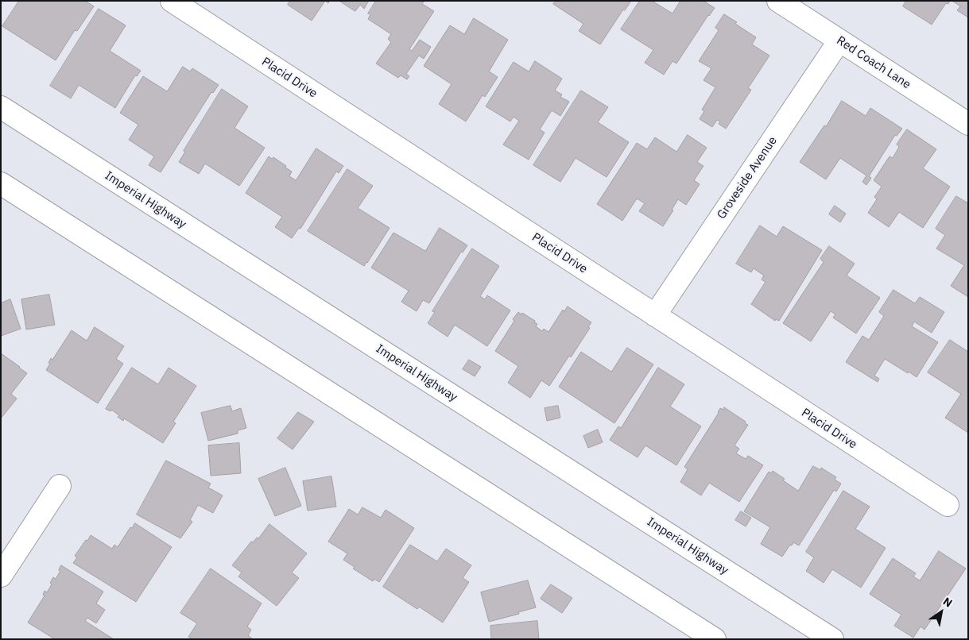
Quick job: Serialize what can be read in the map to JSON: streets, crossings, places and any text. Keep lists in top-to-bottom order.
{
  "streets": {
    "main road": [
      "Red Coach Lane",
      "Placid Drive",
      "Groveside Avenue",
      "Imperial Highway"
    ]
  },
  "crossings": [
    ["Red Coach Lane", "Groveside Avenue"],
    ["Placid Drive", "Groveside Avenue"]
  ],
  "north": "top right"
}
